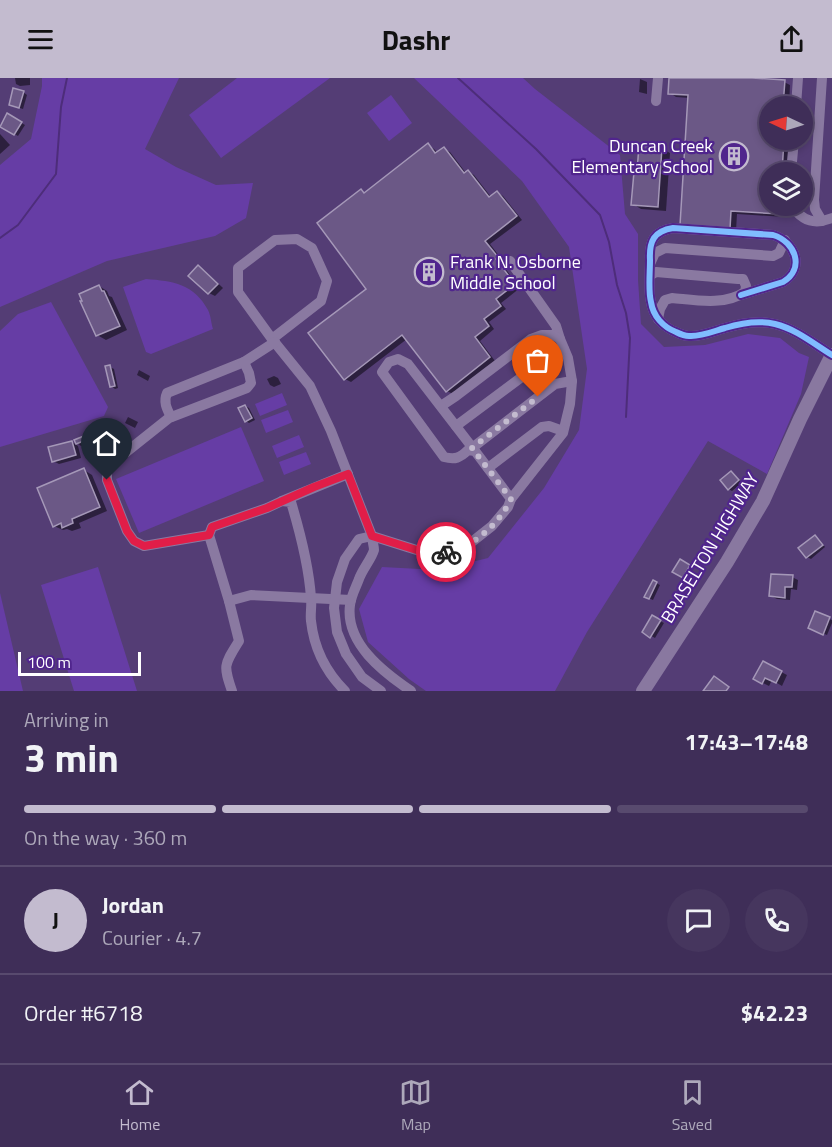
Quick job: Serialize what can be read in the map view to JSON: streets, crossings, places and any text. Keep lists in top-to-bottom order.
{
  "streets": {
    "main road": ["BRASELTON HIGHWAY"]
  },
  "places": {
    "building": ["Duncan Creek Elementary School", "Frank N. Osborne Middle School"]
  },
  "scale_bar": "100 m",
  "north": "left",
  "page": {
    "header": "Dashr",
    "scale": "100 m",
    "heading": ["3 min", "Arriving in", "17:43–17:48"],
    "panel": [
      "Jordan",
      "Courier · 4.7",
      "Order #6718",
      "$42.23"
    ],
    "bar": "On the way · 360 m",
    "round": "J",
    "tabs": ["Home", "Map", "Saved"]
  }
}
